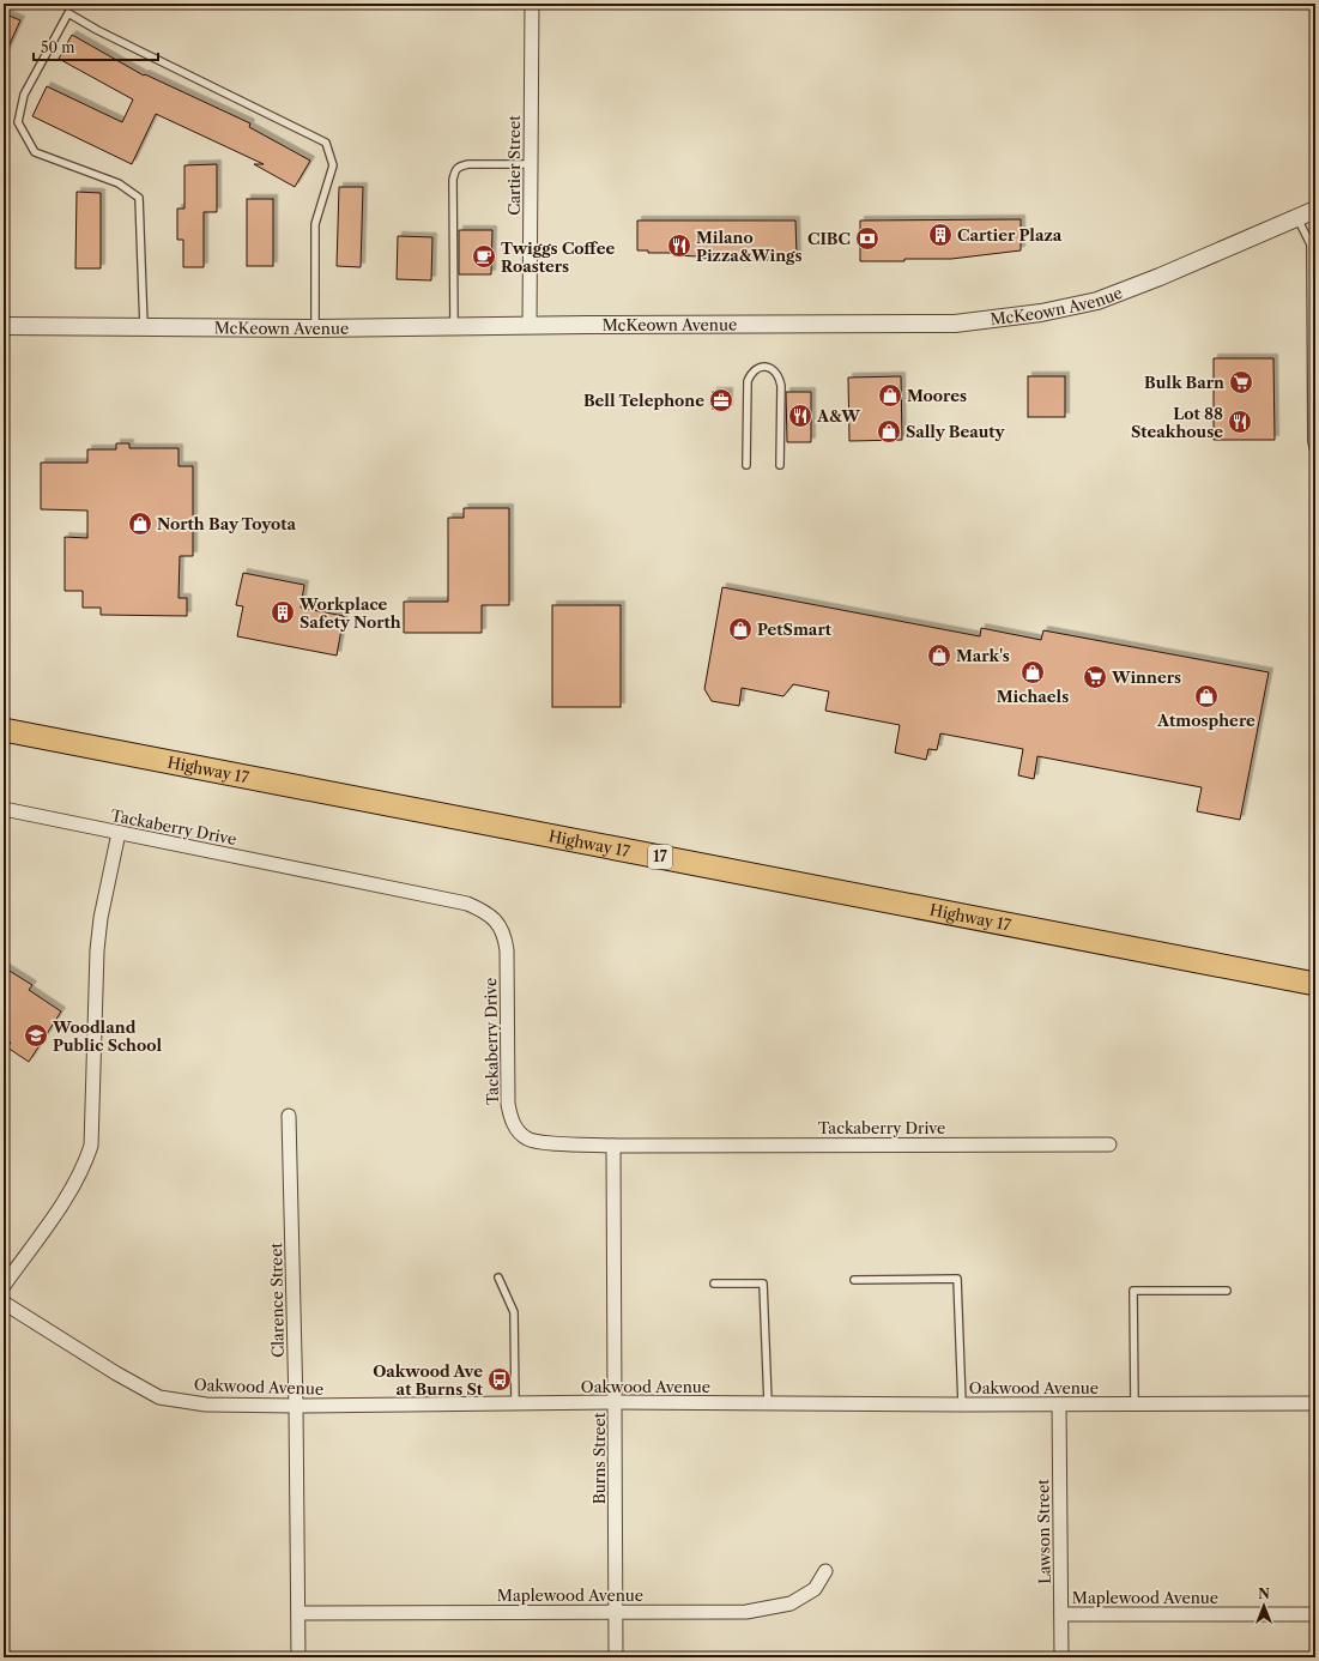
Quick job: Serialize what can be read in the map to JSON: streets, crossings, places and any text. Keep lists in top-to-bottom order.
{
  "streets": {
    "highway": ["Highway 17", "17"],
    "street": [
      "Cartier Street",
      "McKeown Avenue",
      "Tackaberry Drive",
      "Clarence Street",
      "Oakwood Avenue",
      "Burns Street",
      "Lawson Street",
      "Maplewood Avenue"
    ]
  },
  "crossings": [
    ["Cartier Street", "McKeown Avenue"],
    ["Tackaberry Drive", "Burns Street"],
    ["Clarence Street", "Oakwood Avenue"],
    ["Clarence Street", "Maplewood Avenue"],
    ["Oakwood Avenue", "Burns Street"],
    ["Oakwood Avenue", "Lawson Street"],
    ["Burns Street", "Maplewood Avenue"],
    ["Lawson Street", "Maplewood Avenue"]
  ],
  "places": {
    "building": ["Cartier Plaza", "Workplace Safety North"],
    "bank": ["CIBC"],
    "restaurant": ["Milano Pizza&Wings", "A&W", "Lot 88 Steakhouse"],
    "cafe": ["Twiggs Coffee Roasters"],
    "supermarket": ["Bulk Barn", "Winners"],
    "shop": [
      "Moores",
      "Sally Beauty",
      "North Bay Toyota",
      "PetSmart",
      "Mark's",
      "Michaels",
      "Atmosphere"
    ],
    "office": ["Bell Telephone"],
    "school or university": ["Woodland Public School"],
    "bus stop": ["Oakwood Ave at Burns St"]
  },
  "scale_bar": "50 m",
  "north": "top"
}
